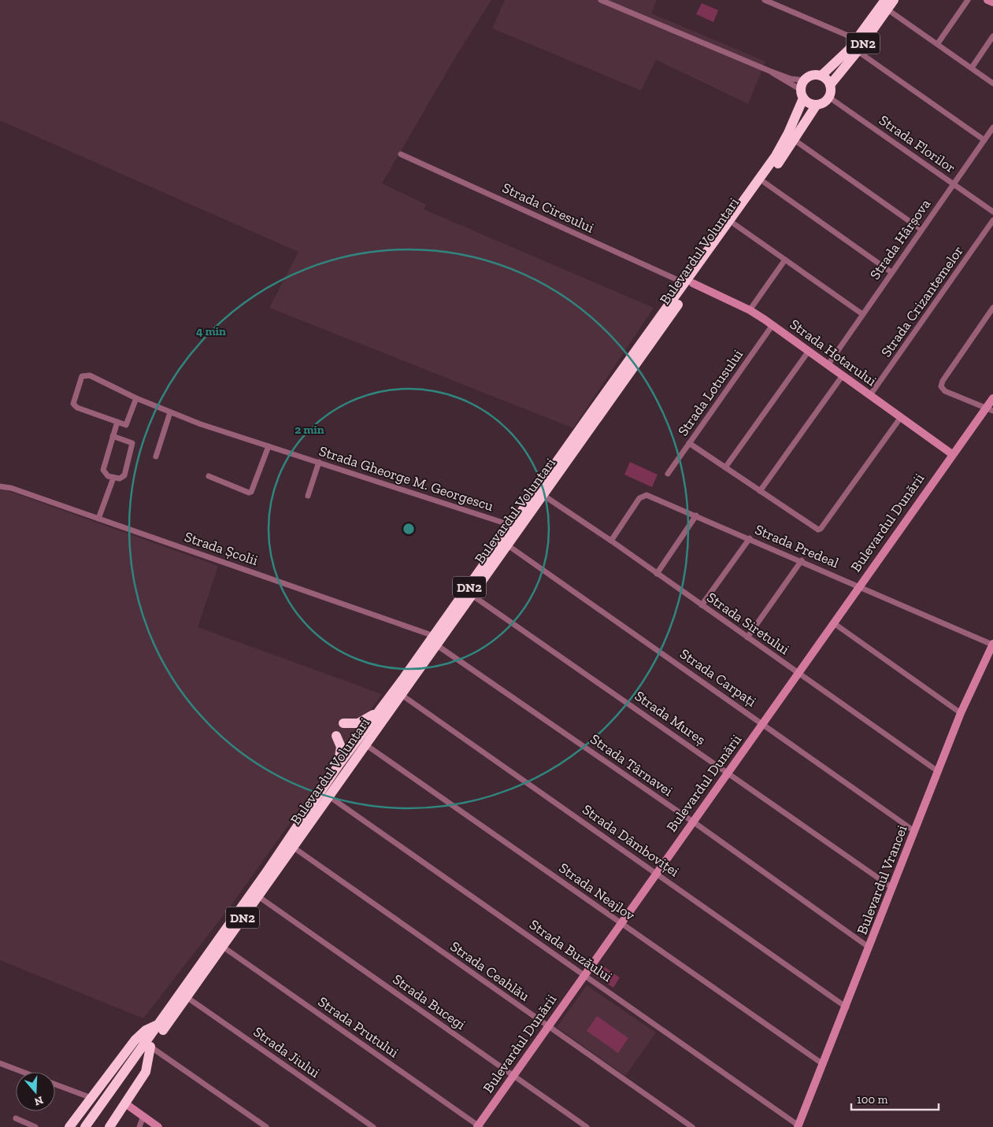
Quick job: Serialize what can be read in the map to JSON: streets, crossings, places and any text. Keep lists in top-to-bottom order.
{
  "streets": {
    "highway": ["DN2", "Bulevardul Voluntari"],
    "street": [
      "Strada Florilor",
      "Strada Ciresului",
      "Strada Hârșova",
      "Strada Crizantemelor",
      "Strada Hotarului",
      "Strada Lotusului",
      "Strada Gheorge M. Georgescu",
      "Bulevardul Dunării",
      "Strada Predeal",
      "Strada Școlii",
      "Strada Siretului",
      "Strada Carpați",
      "Strada Mureș",
      "Strada Târnavei",
      "Strada Dâmboviței",
      "Bulevardul Vrancei",
      "Strada Neajlov",
      "Strada Buzăului",
      "Strada Ceahlău",
      "Strada Bucegi",
      "Strada Prutului",
      "Strada Jiului"
    ]
  },
  "crossings": [
    ["DN2", "Strada Florilor"],
    ["DN2", "Bulevardul Voluntari"],
    ["Strada Florilor", "Strada Hârșova"],
    ["Strada Florilor", "Bulevardul Voluntari"],
    ["Strada Ciresului", "Bulevardul Voluntari"],
    ["Strada Ciresului", "Strada Hotarului"],
    ["Strada Hârșova", "Strada Hotarului"],
    ["Bulevardul Voluntari", "Strada Hotarului"],
    ["Bulevardul Voluntari", "Strada Gheorge M. Georgescu"],
    ["Bulevardul Voluntari", "Strada Școlii"],
    ["Bulevardul Voluntari", "Strada Siretului"],
    ["Bulevardul Voluntari", "Strada Carpați"],
    ["Bulevardul Voluntari", "Strada Mureș"],
    ["Bulevardul Voluntari", "Strada Târnavei"],
    ["Bulevardul Voluntari", "Strada Dâmboviței"],
    ["Bulevardul Voluntari", "Strada Neajlov"],
    ["Bulevardul Voluntari", "Strada Buzăului"],
    ["Bulevardul Voluntari", "Strada Ceahlău"],
    ["Bulevardul Voluntari", "Strada Bucegi"],
    ["Bulevardul Voluntari", "Strada Prutului"],
    ["Bulevardul Voluntari", "Strada Jiului"],
    ["Strada Crizantemelor", "Strada Hotarului"],
    ["Strada Hotarului", "Strada Lotusului"],
    ["Strada Hotarului", "Bulevardul Dunării"],
    ["Bulevardul Dunării", "Strada Predeal"],
    ["Bulevardul Dunării", "Strada Siretului"],
    ["Bulevardul Dunării", "Strada Carpați"],
    ["Bulevardul Dunării", "Strada Mureș"],
    ["Bulevardul Dunării", "Strada Târnavei"],
    ["Bulevardul Dunării", "Strada Dâmboviței"],
    ["Bulevardul Dunării", "Strada Neajlov"],
    ["Bulevardul Dunării", "Strada Buzăului"],
    ["Bulevardul Dunării", "Strada Ceahlău"],
    ["Bulevardul Dunării", "Strada Bucegi"],
    ["Bulevardul Dunării", "Strada Prutului"],
    ["Strada Predeal", "Strada Siretului"],
    ["Strada Predeal", "Bulevardul Vrancei"],
    ["Strada Școlii", "Strada Târnavei"],
    ["Strada Siretului", "Bulevardul Vrancei"],
    ["Strada Carpați", "Bulevardul Vrancei"],
    ["Strada Mureș", "Bulevardul Vrancei"],
    ["Strada Târnavei", "Bulevardul Vrancei"],
    ["Strada Dâmboviței", "Bulevardul Vrancei"],
    ["Bulevardul Vrancei", "Strada Neajlov"],
    ["Bulevardul Vrancei", "Strada Buzăului"]
  ],
  "scale_bar": "100 m",
  "north": "bottom",
  "rings": ["4 min", "2 min"]
}
